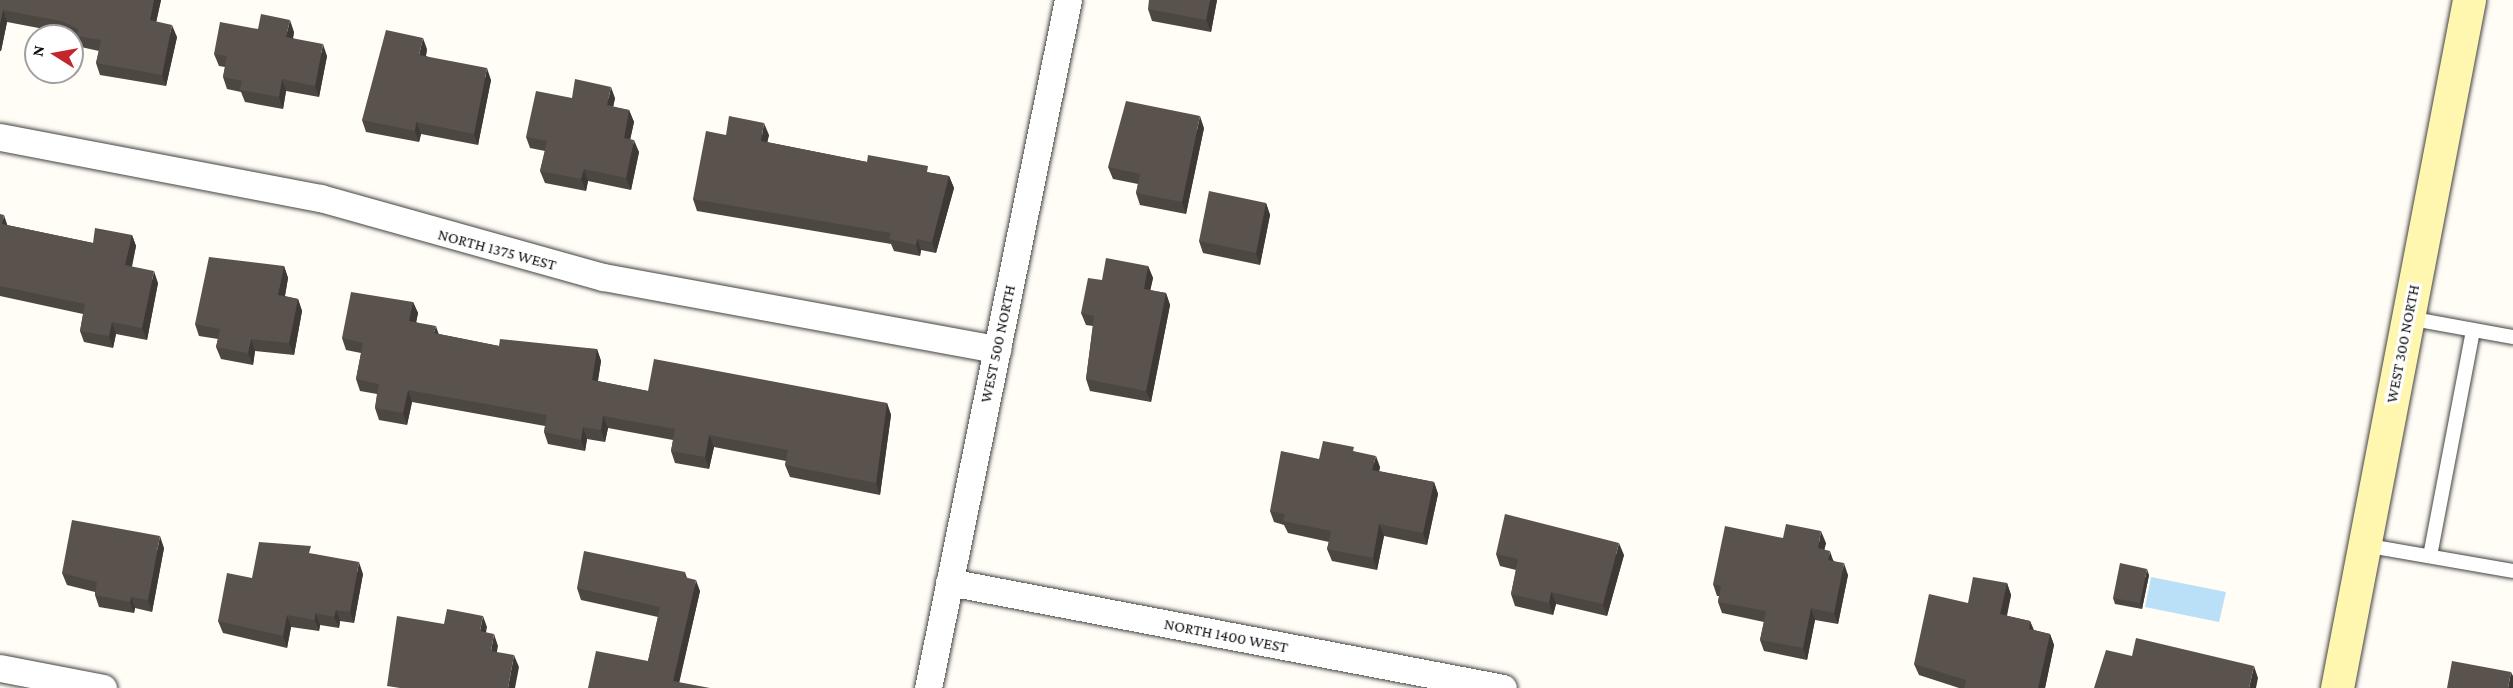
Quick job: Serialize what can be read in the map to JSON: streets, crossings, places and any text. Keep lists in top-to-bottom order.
{
  "streets": {
    "street": [
      "NORTH 1375 WEST",
      "WEST 500 NORTH",
      "WEST 300 NORTH",
      "NORTH 1400 WEST"
    ]
  },
  "crossings": [
    ["NORTH 1375 WEST", "WEST 500 NORTH"],
    ["WEST 500 NORTH", "NORTH 1400 WEST"]
  ],
  "north": "left"
}
